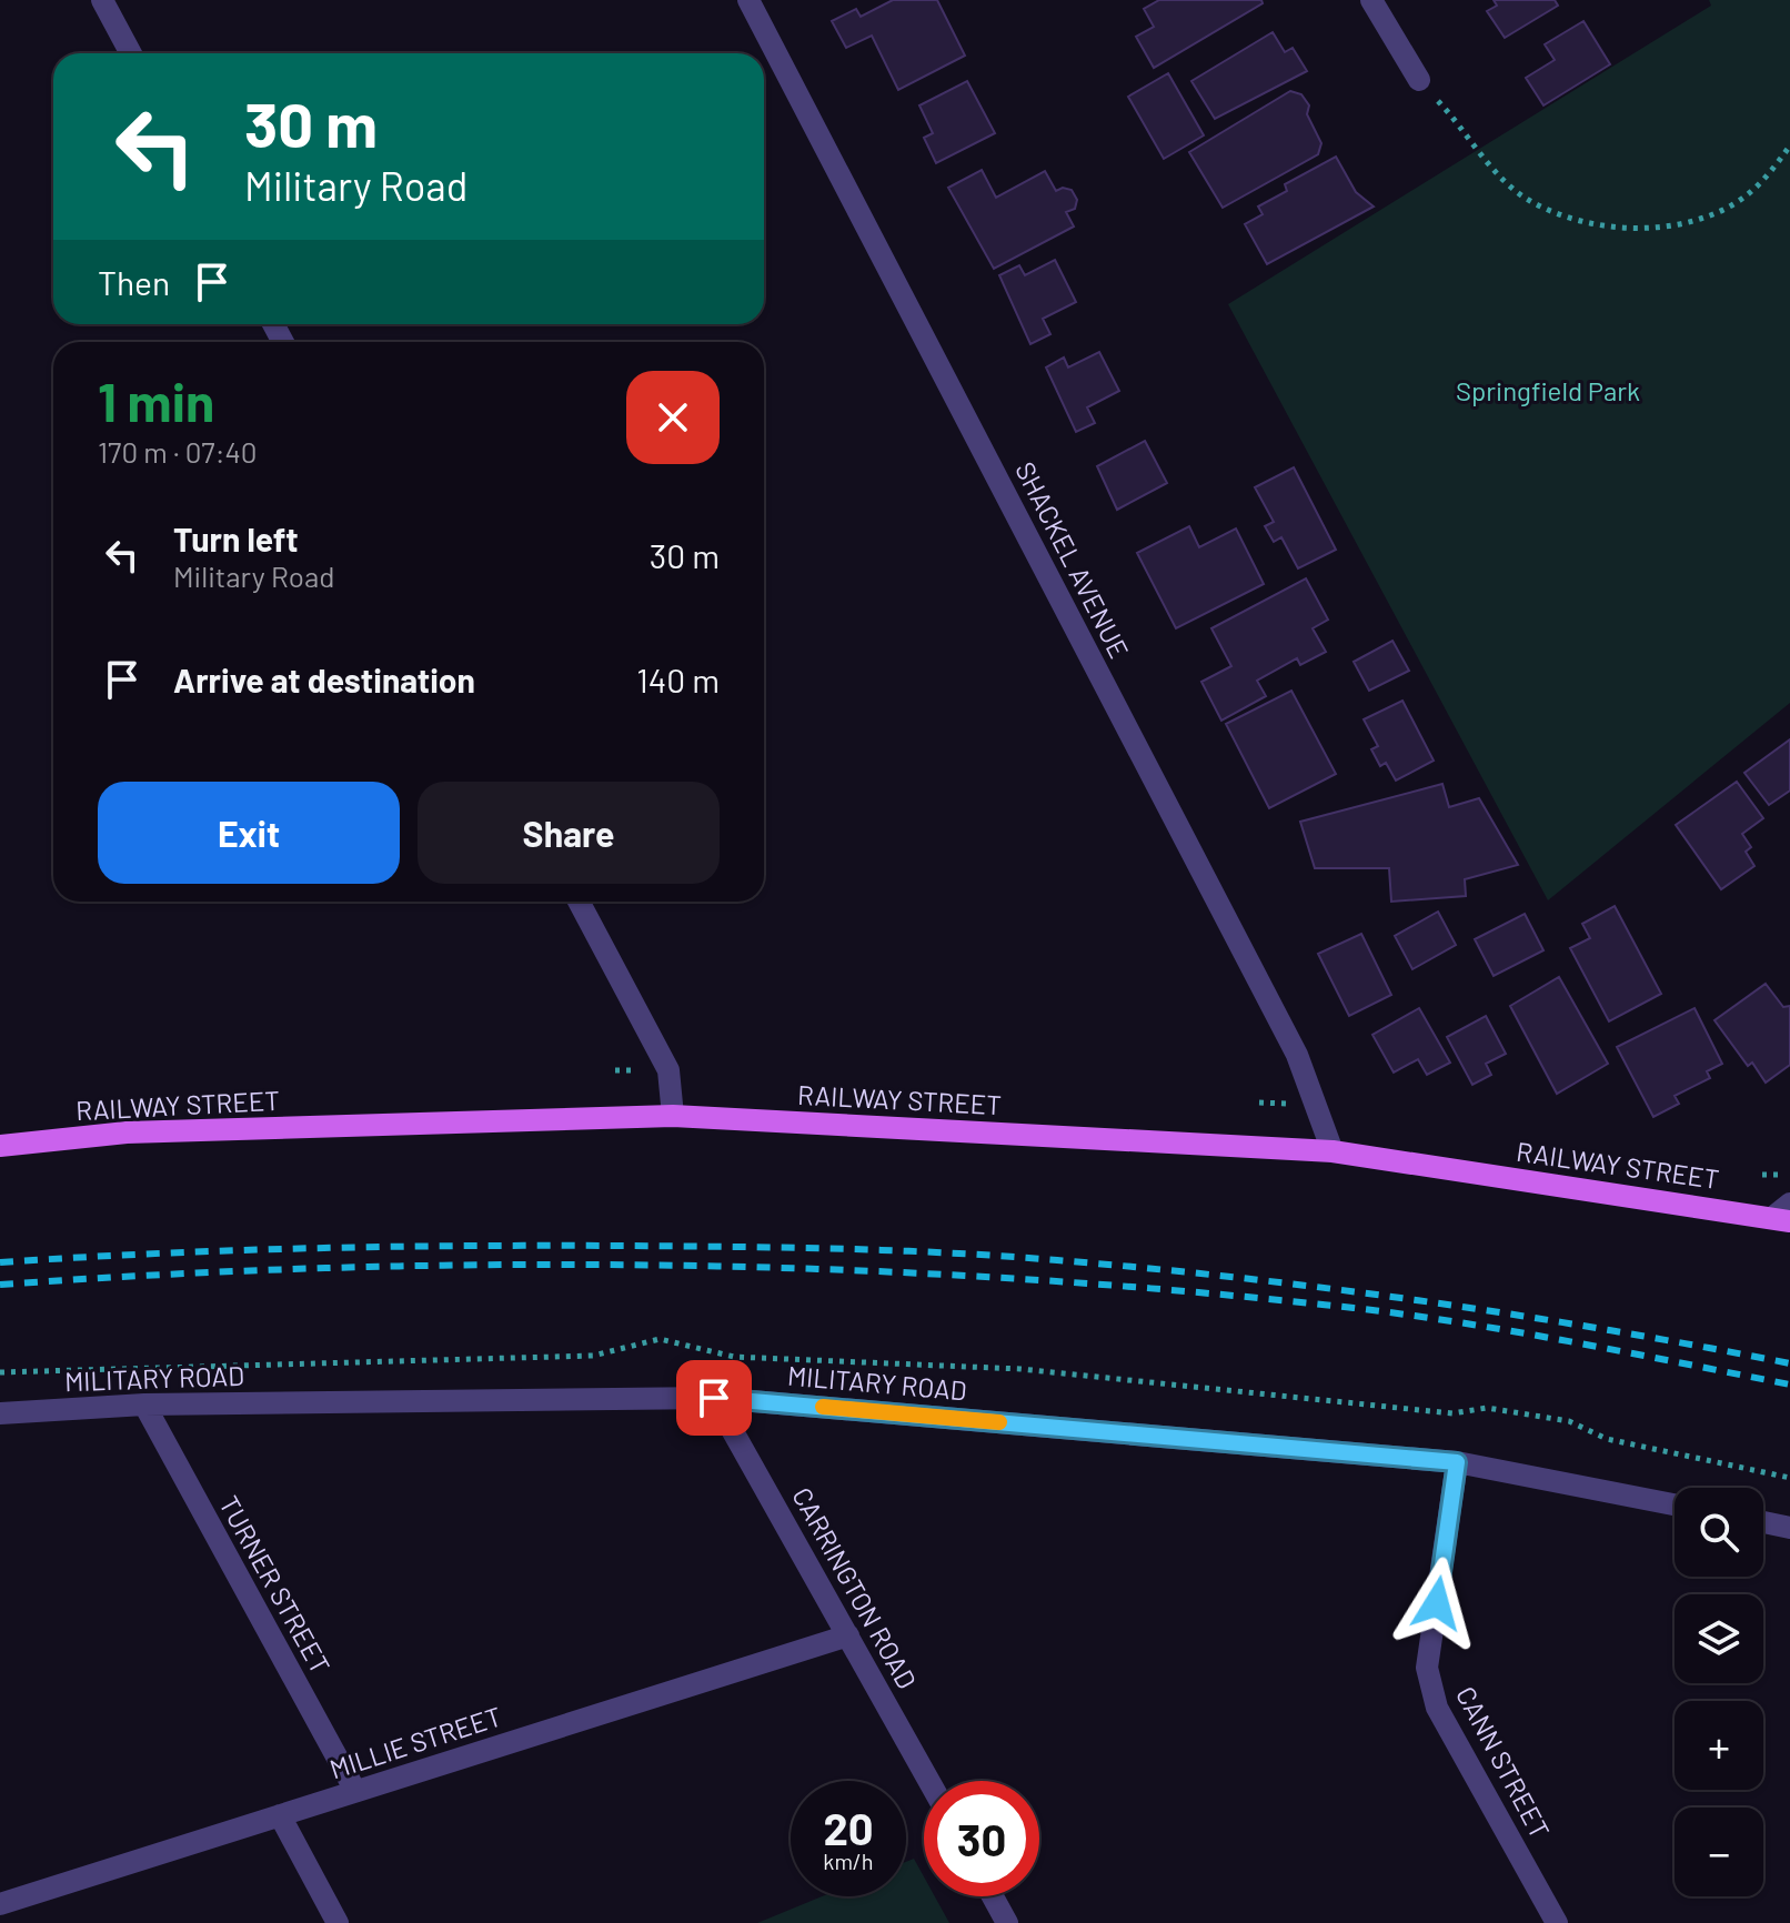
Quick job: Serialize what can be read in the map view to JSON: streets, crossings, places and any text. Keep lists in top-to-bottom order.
{
  "streets": {
    "main road": ["RAILWAY STREET"],
    "street": [
      "SHACKEL AVENUE",
      "MILITARY ROAD",
      "TURNER STREET",
      "CARRINGTON ROAD",
      "MILLIE STREET",
      "CANN STREET"
    ]
  },
  "crossings": [
    ["SHACKEL AVENUE", "RAILWAY STREET"],
    ["MILITARY ROAD", "TURNER STREET"],
    ["MILITARY ROAD", "CARRINGTON ROAD"],
    ["MILITARY ROAD", "CANN STREET"],
    ["TURNER STREET", "MILLIE STREET"],
    ["CARRINGTON ROAD", "MILLIE STREET"]
  ],
  "parks": ["Springfield Park"],
  "page": {
    "turn": ["30 m", "Military Road"],
    "then": "Then",
    "heading": ["1 min", "170 m · 07:40"],
    "list": [
      {
        "name": "Turn left",
        "note": "Military Road",
        "value": "30 m"
      },
      {
        "name": "Arrive at destination",
        "value": "140 m"
      }
    ],
    "buttons": ["Exit", "Share"],
    "map_buttons": ["+", "−"],
    "speed": "20 km/h",
    "limit": "30"
  }
}
